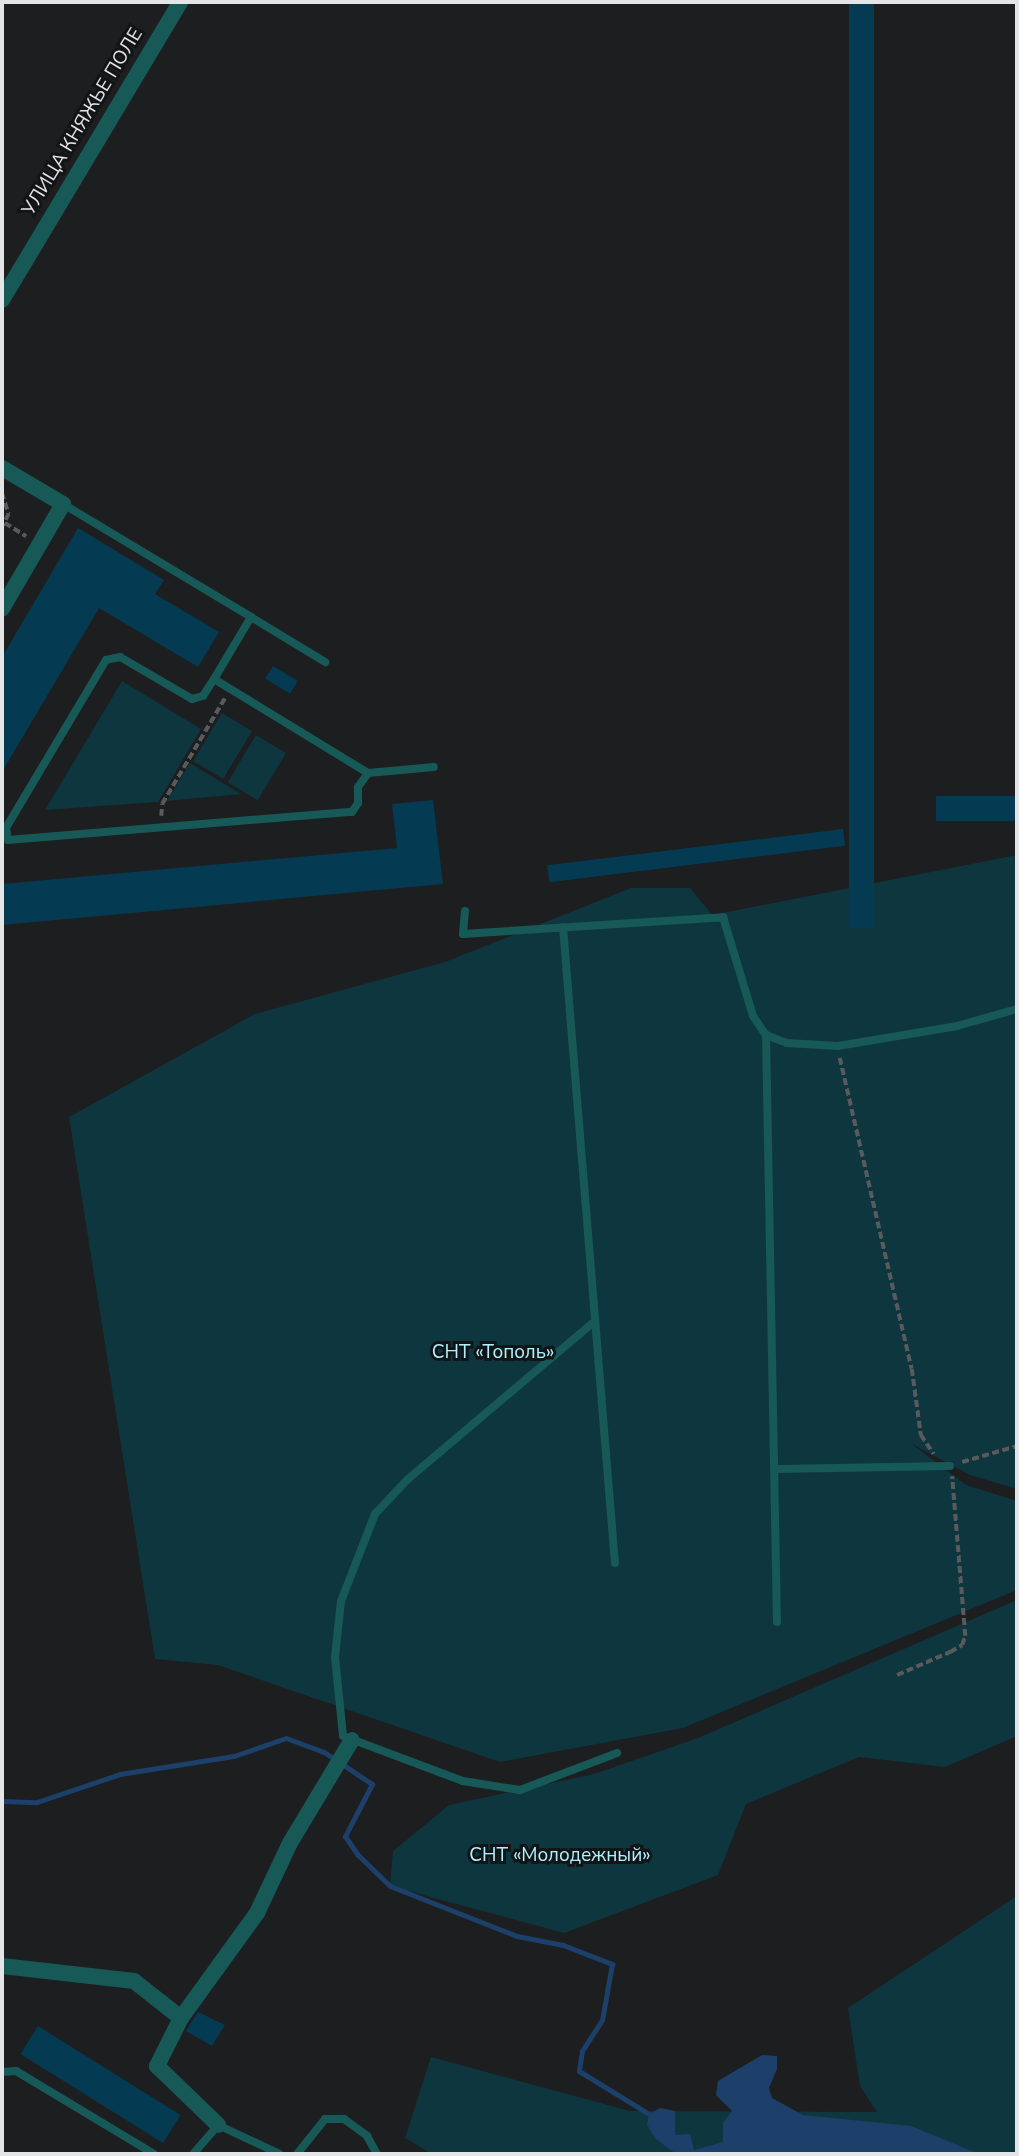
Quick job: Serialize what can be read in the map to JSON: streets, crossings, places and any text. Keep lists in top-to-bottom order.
{
  "streets": {
    "street": ["УЛИЦА КНЯЖЬЕ ПОЛЕ"]
  },
  "parks": ["СНТ «Тополь»", "СНТ «Молодежный»"]
}
